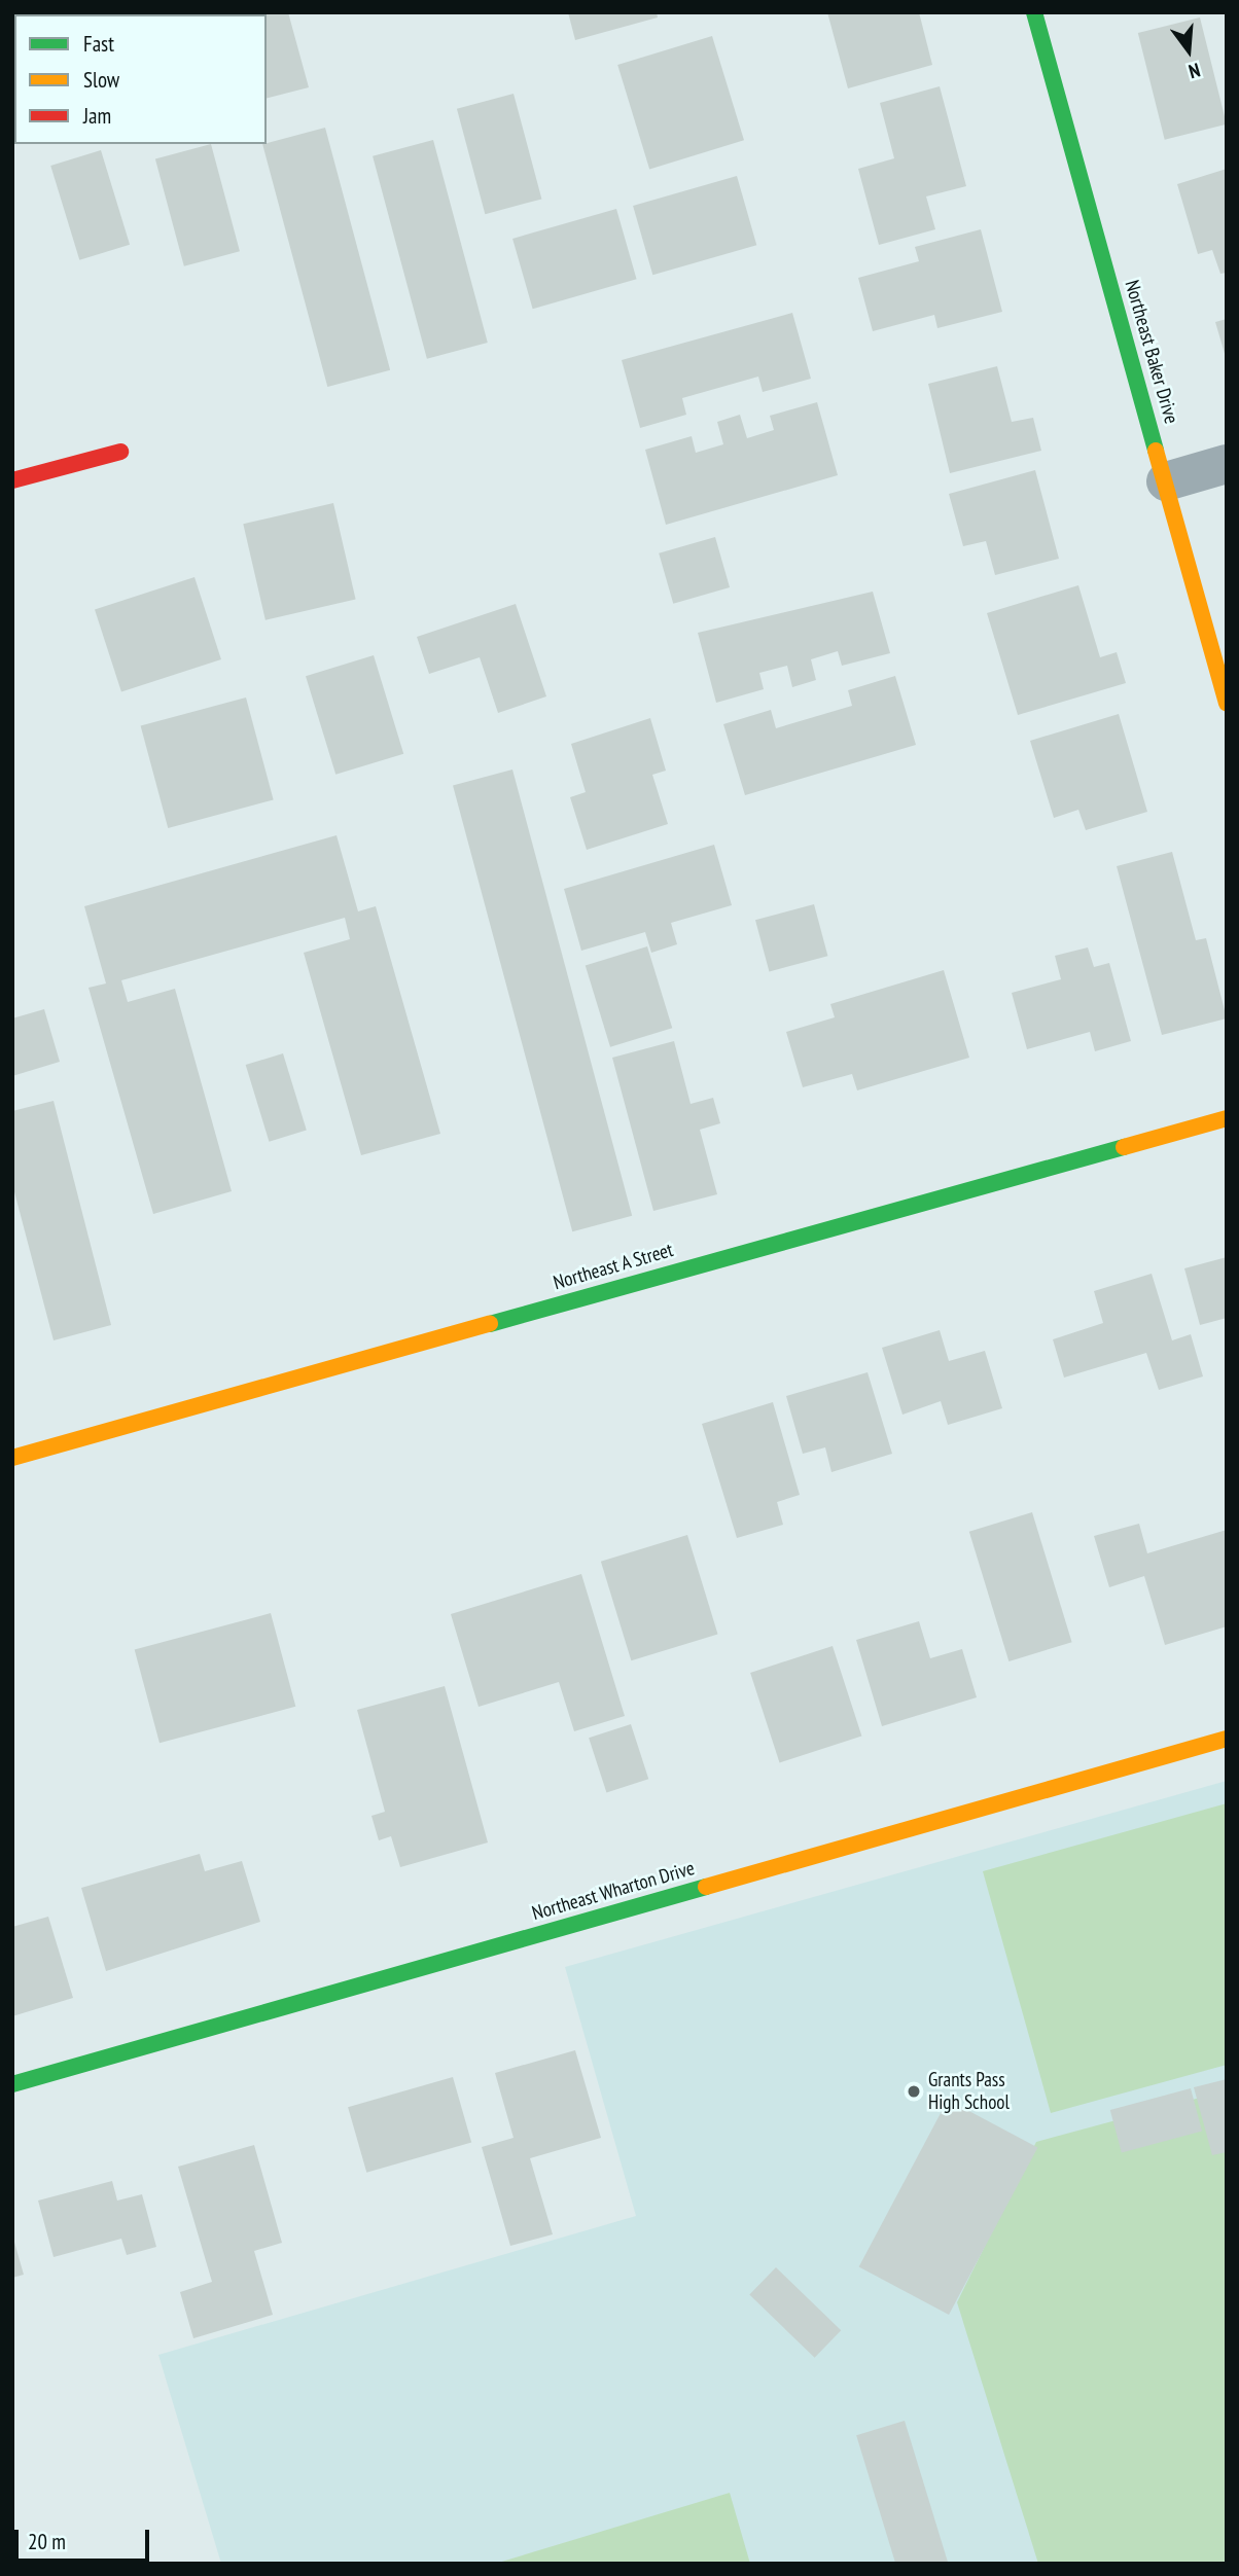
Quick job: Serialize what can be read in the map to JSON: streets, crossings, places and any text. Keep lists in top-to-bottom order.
{
  "streets": {
    "street": ["Northeast Baker Drive", "Northeast A Street", "Northeast Wharton Drive"]
  },
  "places": ["Grants Pass High School"],
  "legend": ["Fast", "Slow", "Jam"],
  "scale_bar": "20 m",
  "north": "bottom"
}
